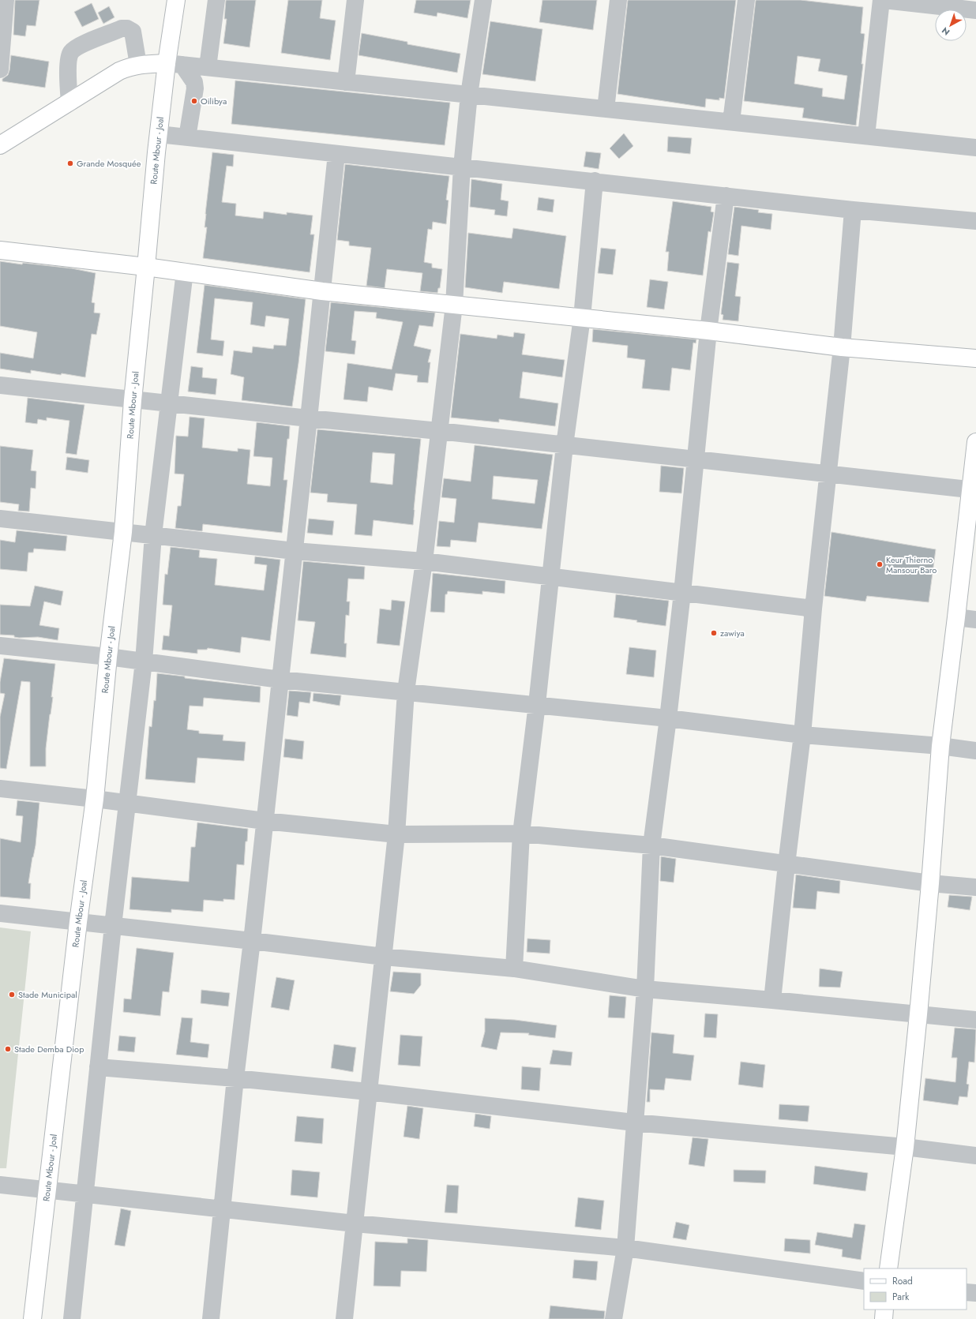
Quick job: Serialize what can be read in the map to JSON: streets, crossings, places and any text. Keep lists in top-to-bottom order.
{
  "streets": {
    "main road": ["Route Mbour - Joal"]
  },
  "places": [
    "Oilibya",
    "Grande Mosquée",
    "Keur Thierno Mansour Baro",
    "zawiya",
    "Stade Municipal",
    "Stade Demba Diop"
  ],
  "legend": ["Road", "Park"],
  "north": "bottom left"
}
